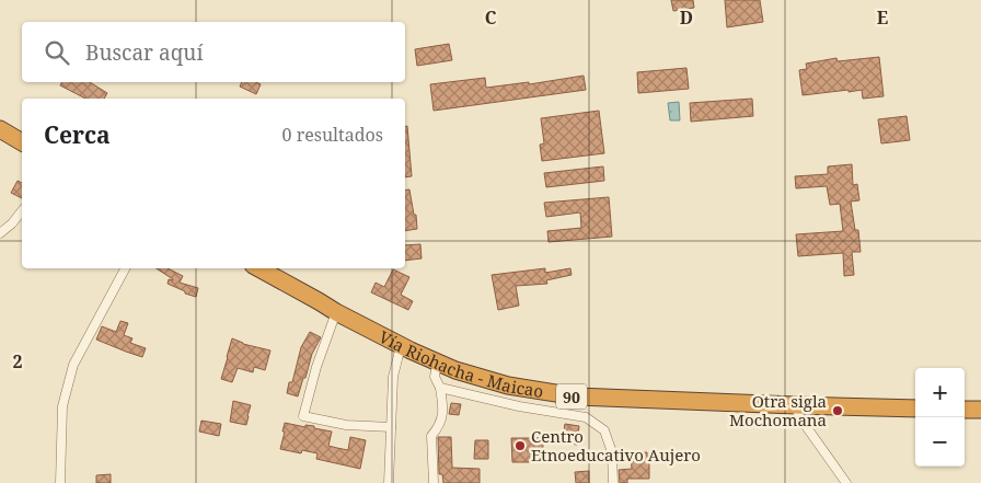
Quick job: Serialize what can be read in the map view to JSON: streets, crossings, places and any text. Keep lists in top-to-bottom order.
{
  "streets": {
    "highway": ["Vía Riohacha - Maicao", "90"]
  },
  "places": ["Otra sigla Mochomana", "Centro Etnoeducativo Aujero"],
  "page": {
    "search": "Buscar aquí",
    "heading": ["Cerca", "0 resultados"],
    "map_buttons": ["+", "−"]
  },
  "grid": {
    "columns": ["C", "D", "E"],
    "rows": ["2"]
  }
}
